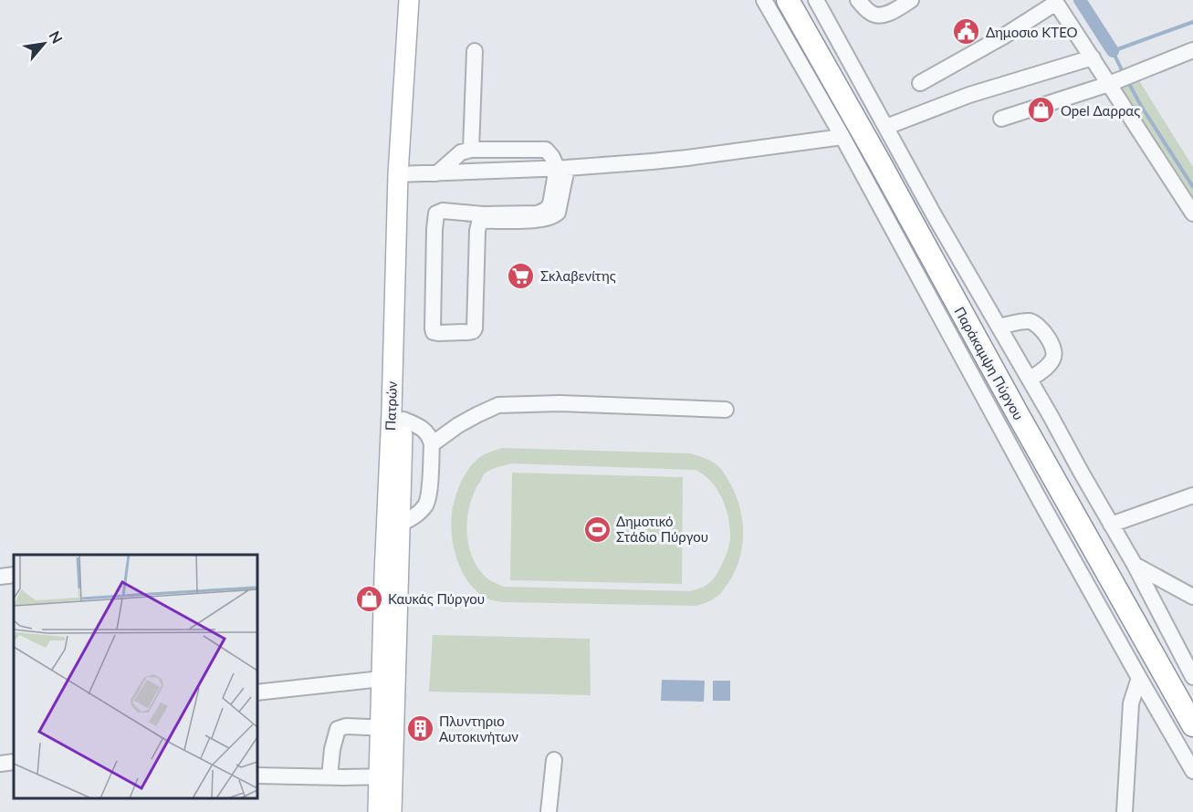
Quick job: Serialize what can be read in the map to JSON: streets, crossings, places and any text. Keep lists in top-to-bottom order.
{
  "streets": {
    "highway": ["Παράκαμψη Πύργου"],
    "main road": ["Πατρών"]
  },
  "places": {
    "public building": ["Δημοσιο ΚΤΕΟ"],
    "shop": ["Opel Δαρρας", "Καυκάς Πύργου"],
    "supermarket": ["Σκλαβενίτης"],
    "sports": ["Δημοτικό Στάδιο Πύργου"],
    "building": ["Πλυντηριο Αυτοκινήτων"]
  },
  "north": "top right"
}
